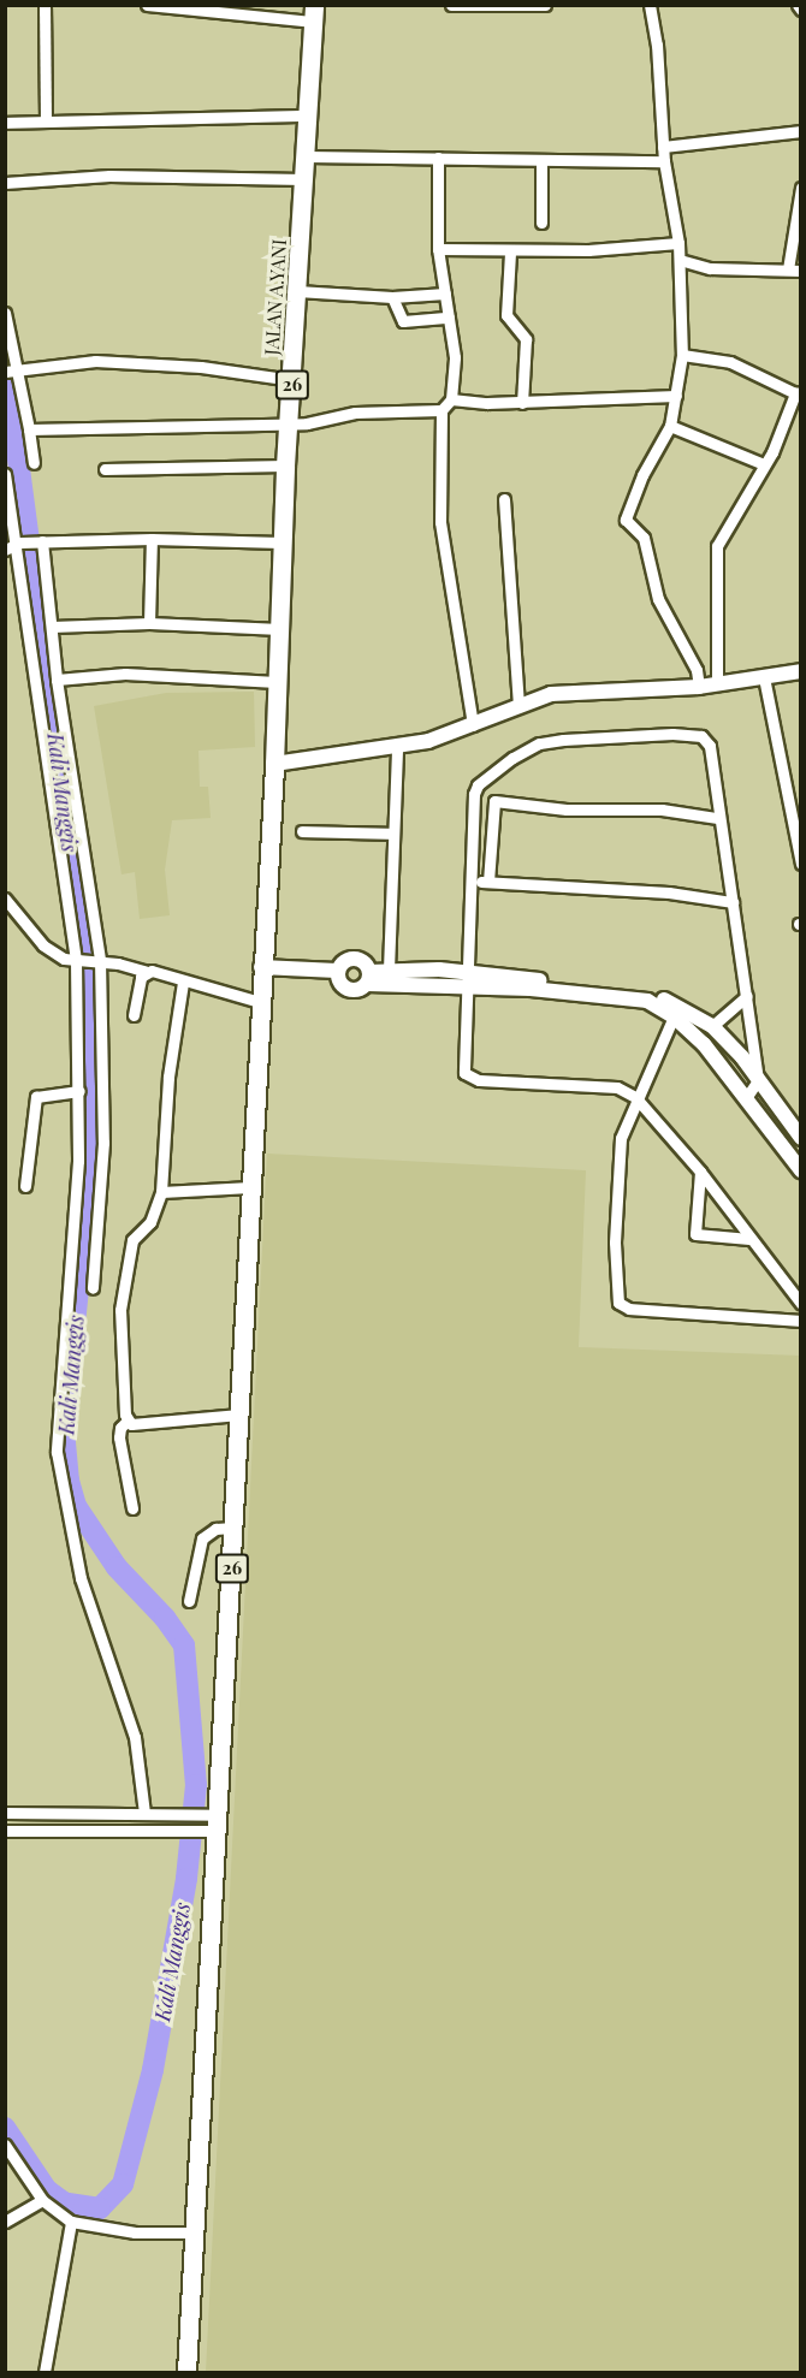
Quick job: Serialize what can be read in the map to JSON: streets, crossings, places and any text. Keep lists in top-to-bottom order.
{
  "streets": {
    "highway": ["JALAN A.YANI", "26"]
  },
  "crossings": [
    ["JALAN A.YANI", "26"]
  ],
  "water": ["Kali Manggis"]
}
